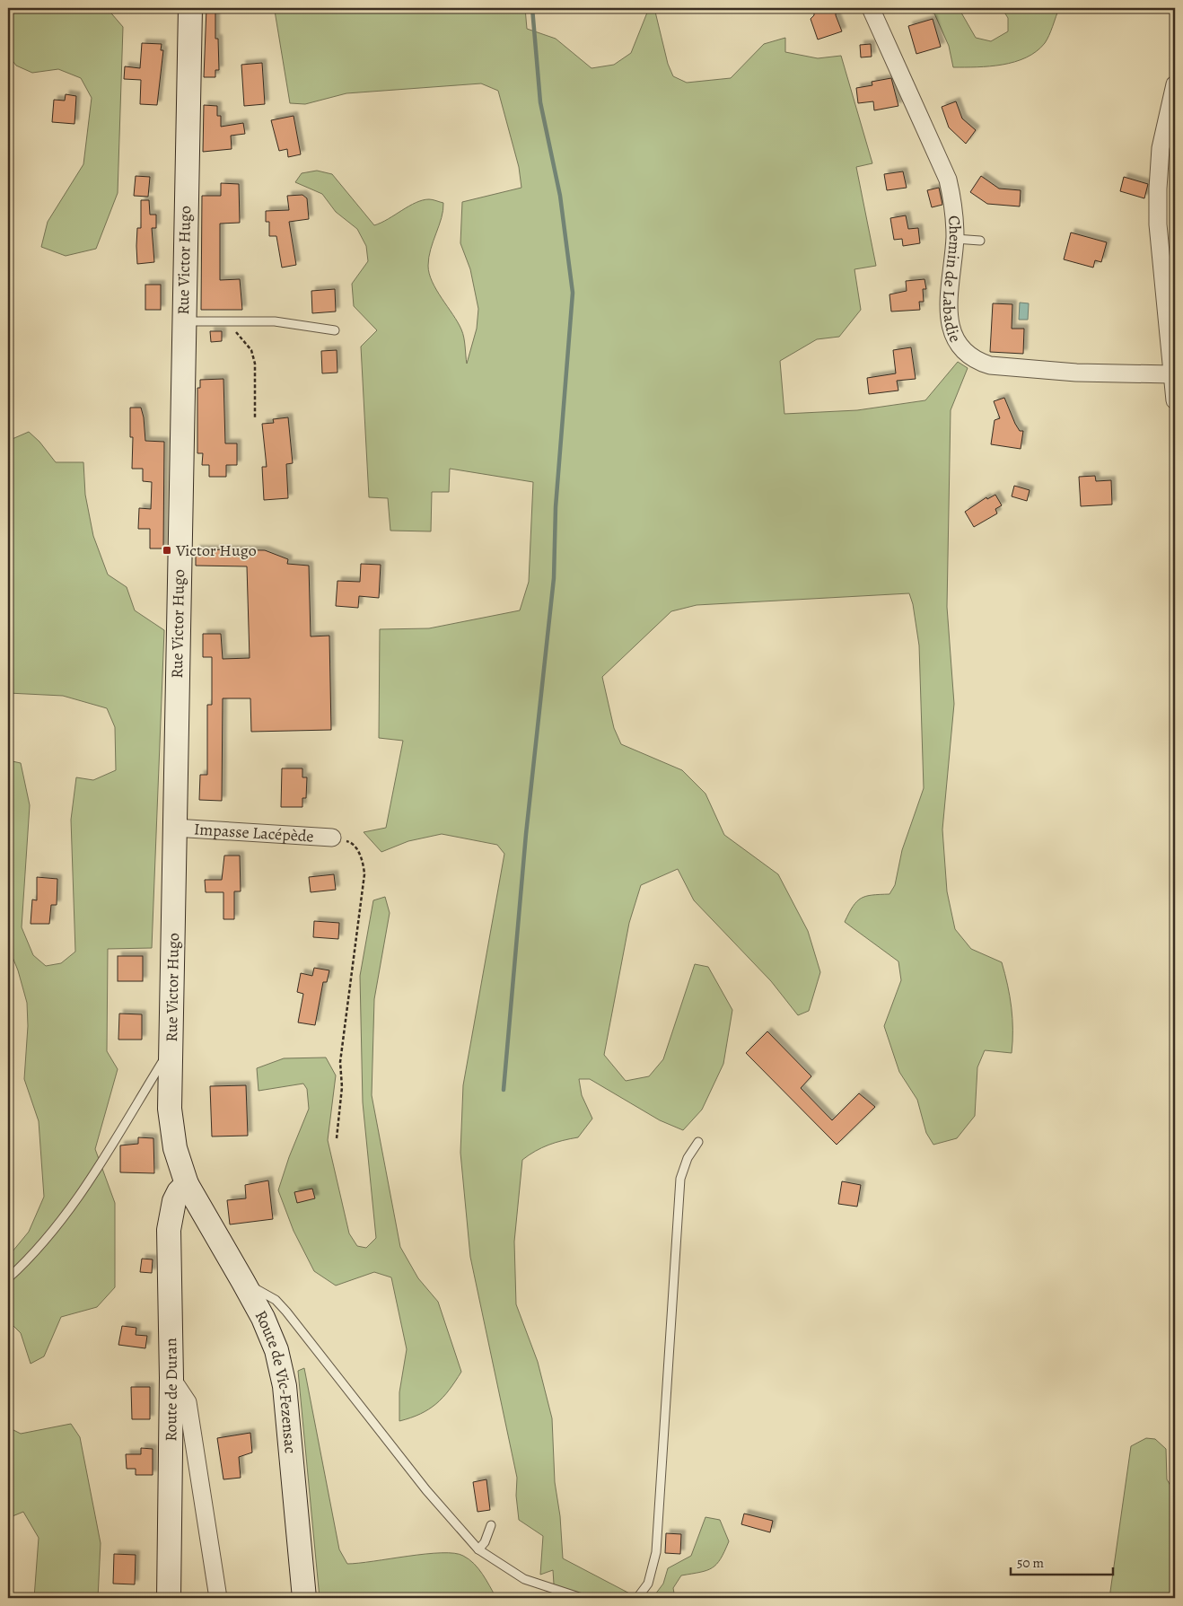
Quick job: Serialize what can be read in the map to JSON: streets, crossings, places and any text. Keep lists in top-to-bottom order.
{
  "streets": {
    "main road": ["Rue Victor Hugo", "Route de Vic-Fezensac", "Route de Duran"],
    "street": ["Chemin de Labadie", "Impasse Lacépède"]
  },
  "crossings": [
    ["Rue Victor Hugo", "Impasse Lacépède"],
    ["Rue Victor Hugo", "Route de Vic-Fezensac"],
    ["Rue Victor Hugo", "Route de Duran"],
    ["Route de Vic-Fezensac", "Route de Duran"]
  ],
  "places": {
    "transit": ["Victor Hugo"]
  },
  "scale_bar": "50 m"
}
